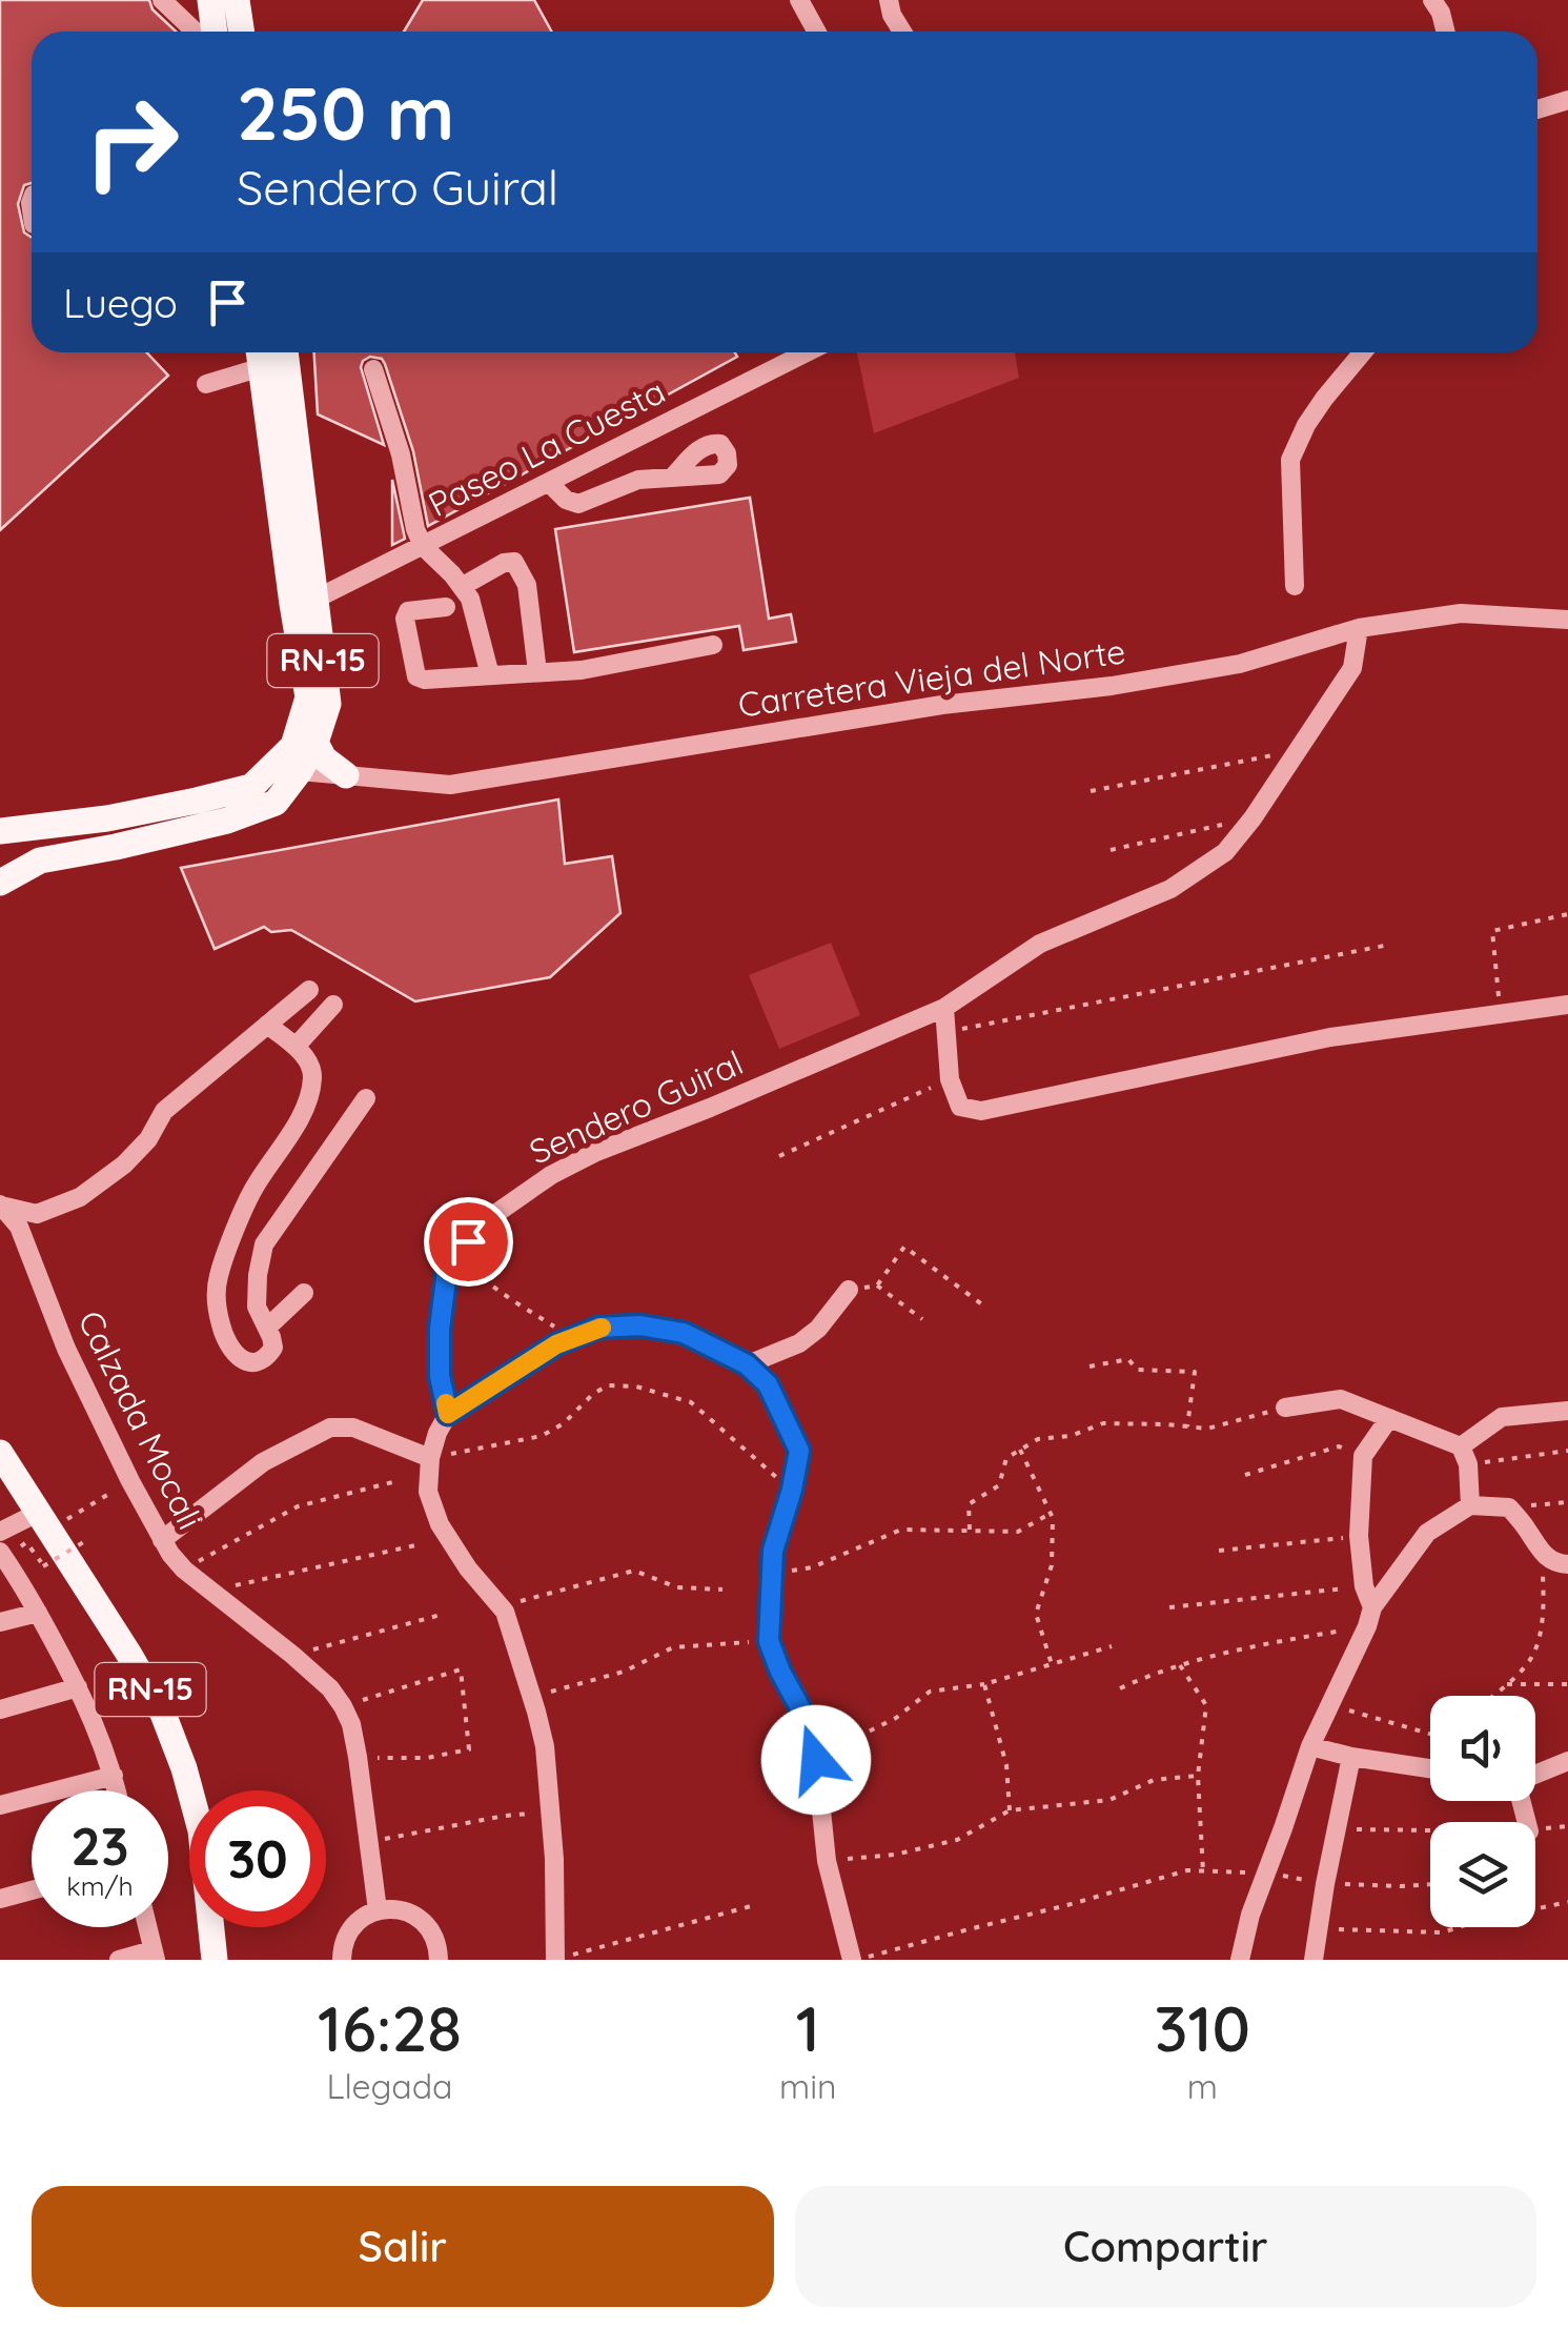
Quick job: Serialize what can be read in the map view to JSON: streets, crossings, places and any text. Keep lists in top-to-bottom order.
{
  "streets": {
    "main road": ["RN-15"],
    "street": [
      "Paseo La Cuesta",
      "Carretera Vieja del Norte",
      "Sendero Guiral",
      "Calzada Mocali"
    ]
  },
  "crossings": [
    ["Paseo La Cuesta", "RN-15"],
    ["RN-15", "Carretera Vieja del Norte"],
    ["Carretera Vieja del Norte", "Sendero Guiral"]
  ],
  "page": {
    "turn": ["250 m", "Sendero Guiral"],
    "then": "Luego",
    "speed": "23 km/h",
    "limit": "30",
    "eta": [
      "16:28",
      "Llegada",
      "1",
      "min",
      "310",
      "m"
    ],
    "buttons": ["Salir", "Compartir"]
  }
}
